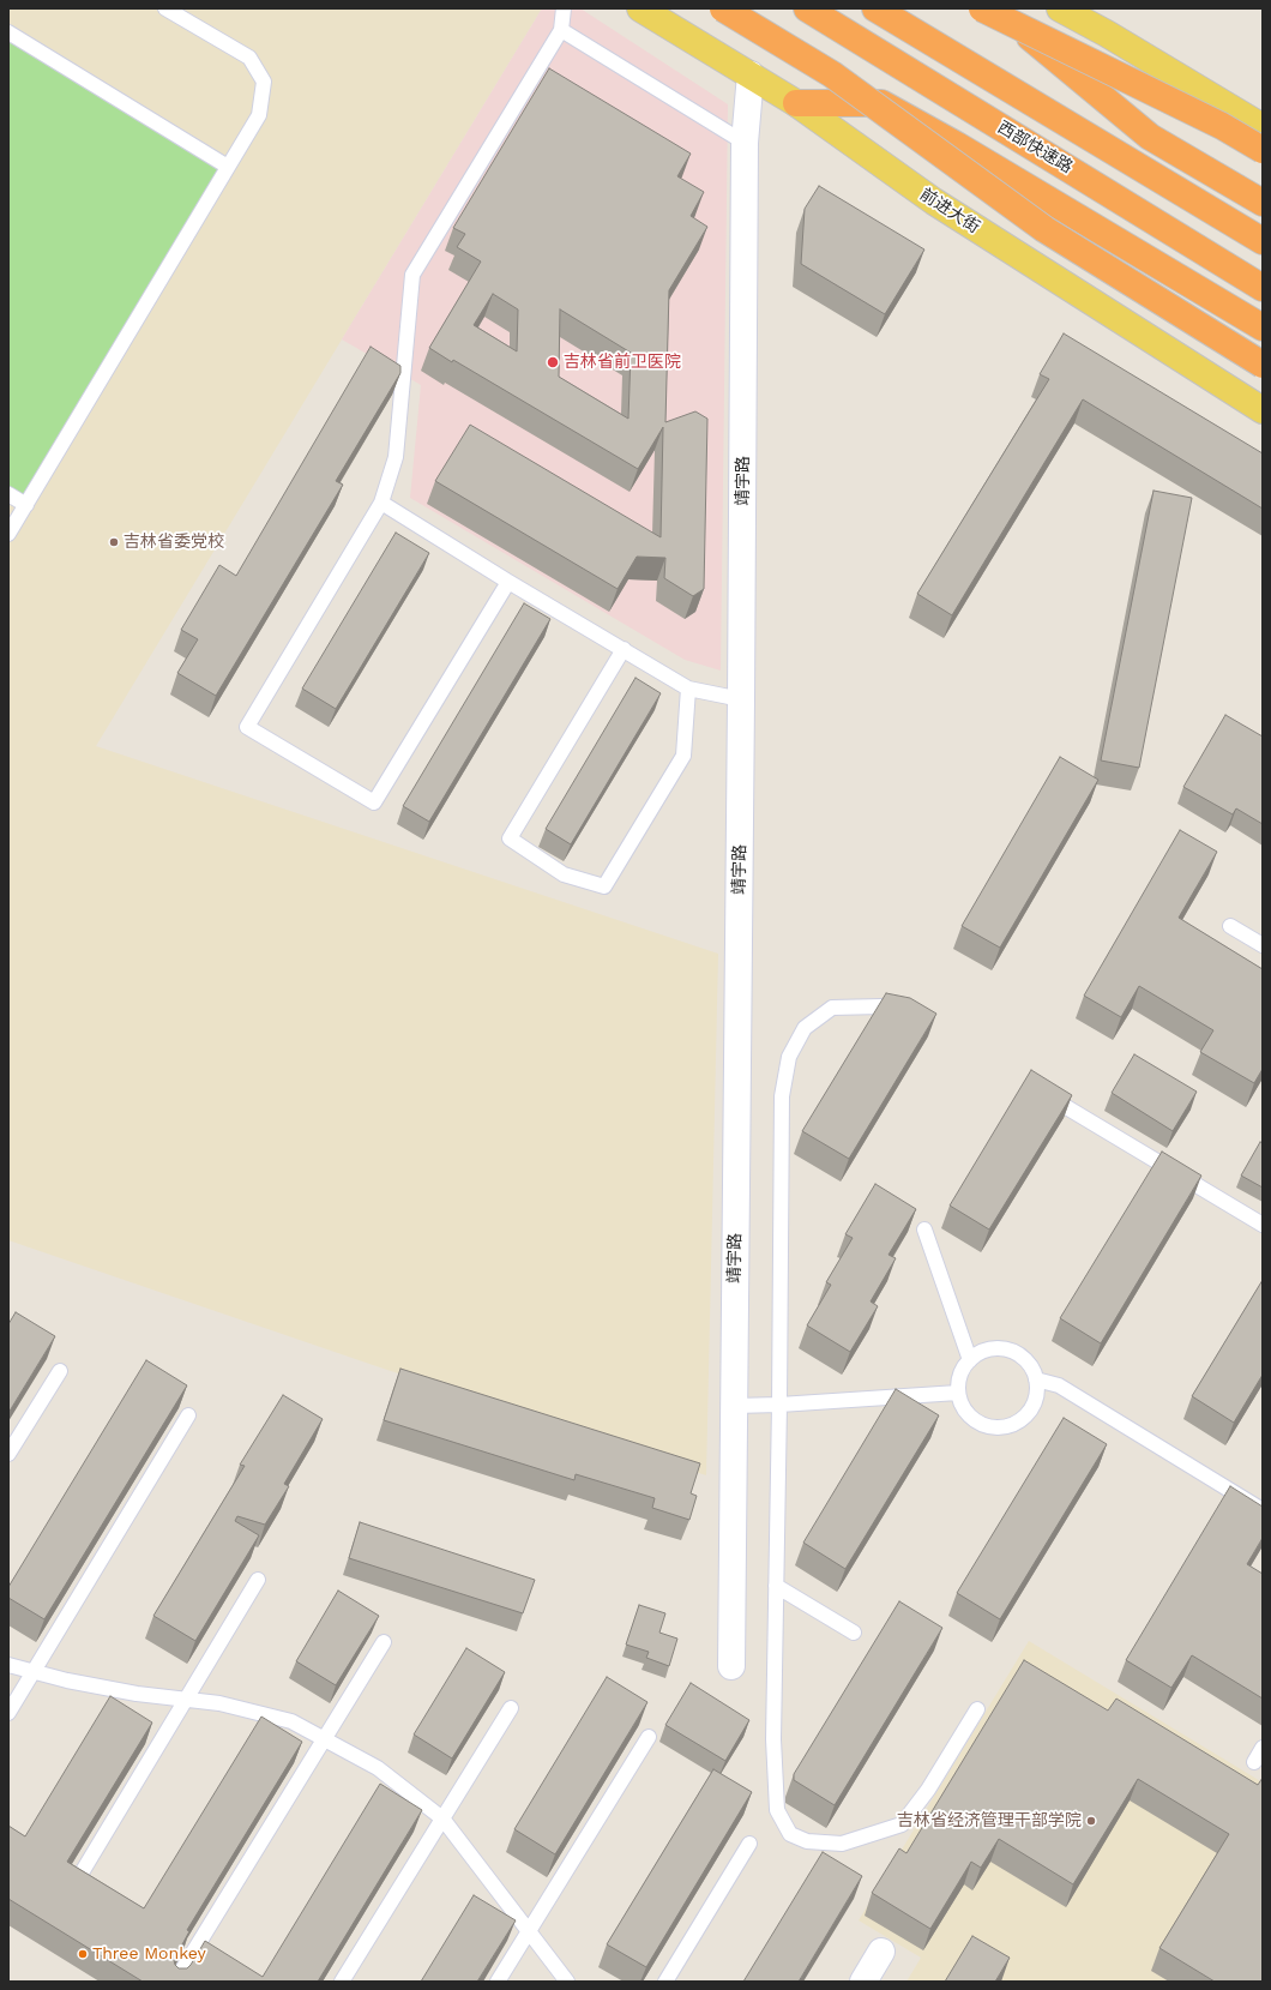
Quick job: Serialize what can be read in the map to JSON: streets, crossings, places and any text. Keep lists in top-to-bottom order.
{
  "streets": {
    "highway": ["西部快速路"],
    "main road": ["前进大街"],
    "street": ["靖宇路"]
  },
  "crossings": [
    ["前进大街", "靖宇路"]
  ],
  "places": [
    "吉林省前卫医院",
    "吉林省委党校",
    "吉林省经济管理干部学院",
    "Three Monkey"
  ]
}
